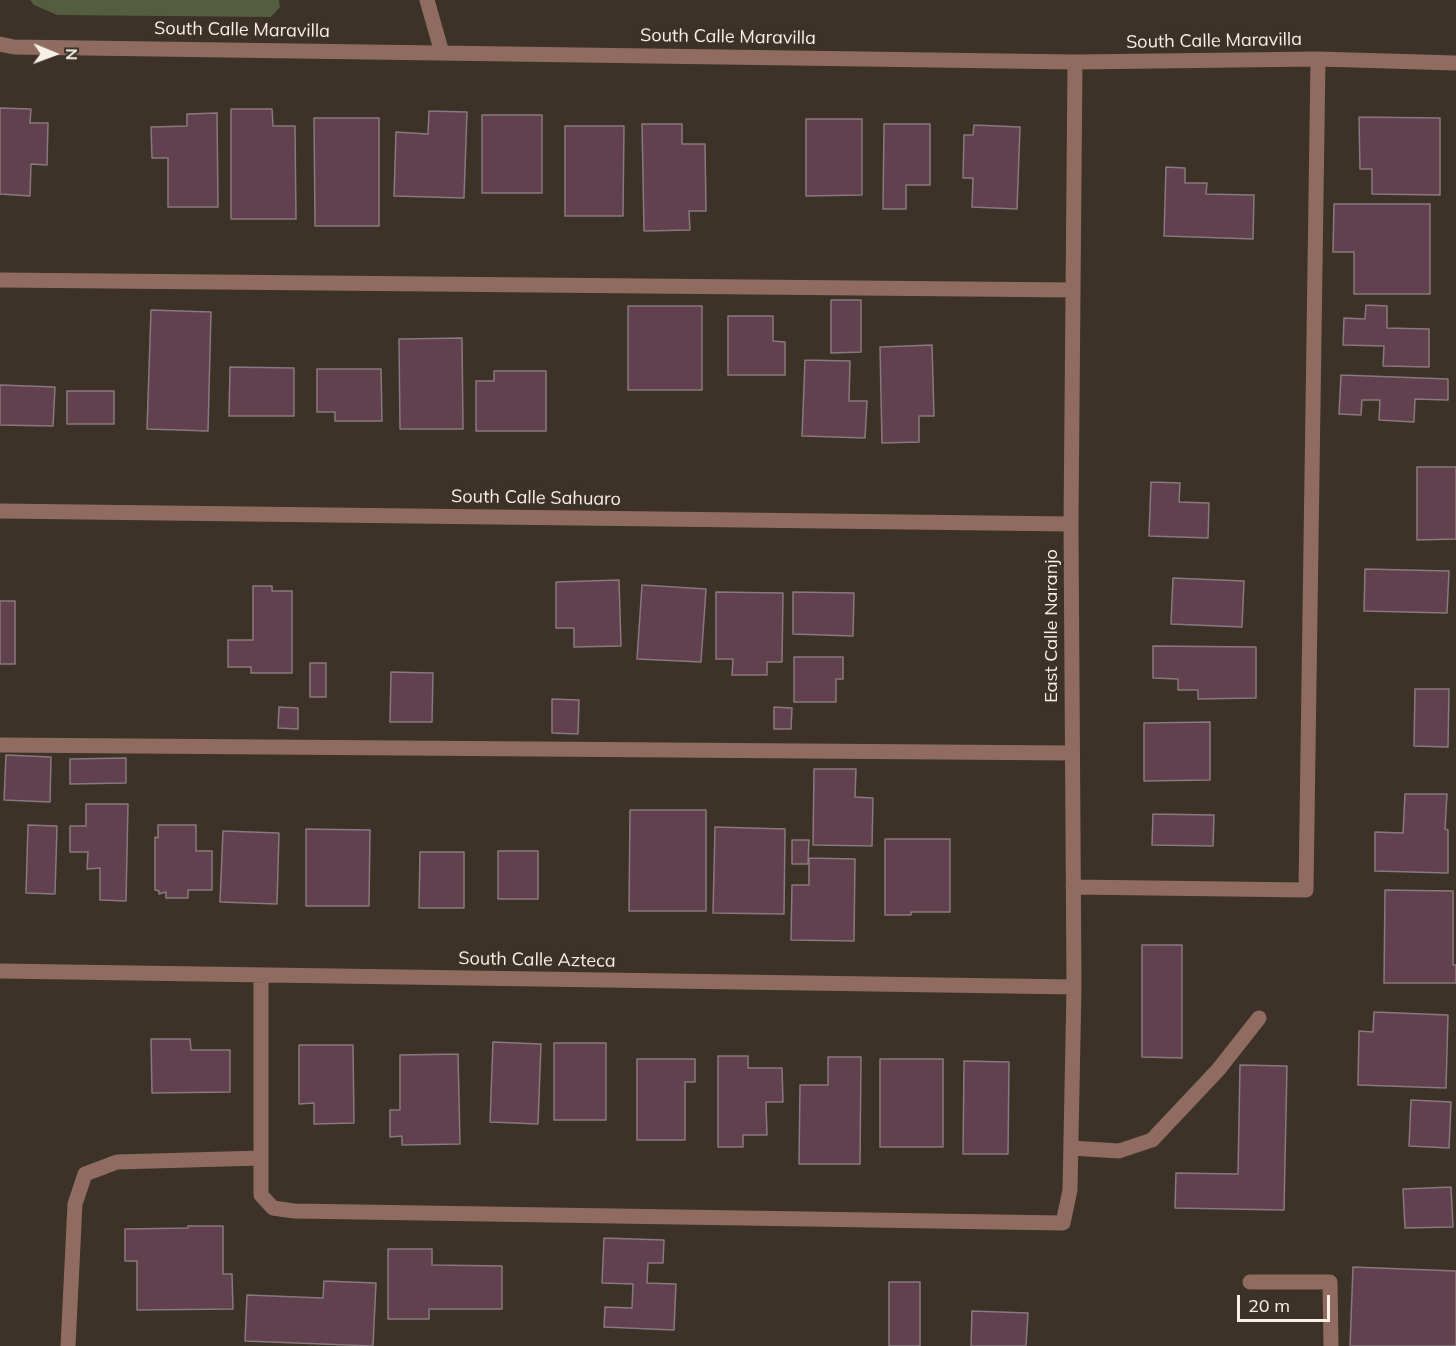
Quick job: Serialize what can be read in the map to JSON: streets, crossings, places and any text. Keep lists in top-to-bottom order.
{
  "streets": {
    "street": [
      "South Calle Maravilla",
      "South Calle Sahuaro",
      "East Calle Naranjo",
      "South Calle Azteca"
    ]
  },
  "crossings": [
    ["South Calle Maravilla", "East Calle Naranjo"],
    ["South Calle Sahuaro", "East Calle Naranjo"],
    ["East Calle Naranjo", "South Calle Azteca"]
  ],
  "scale_bar": "20 m",
  "north": "right"
}
